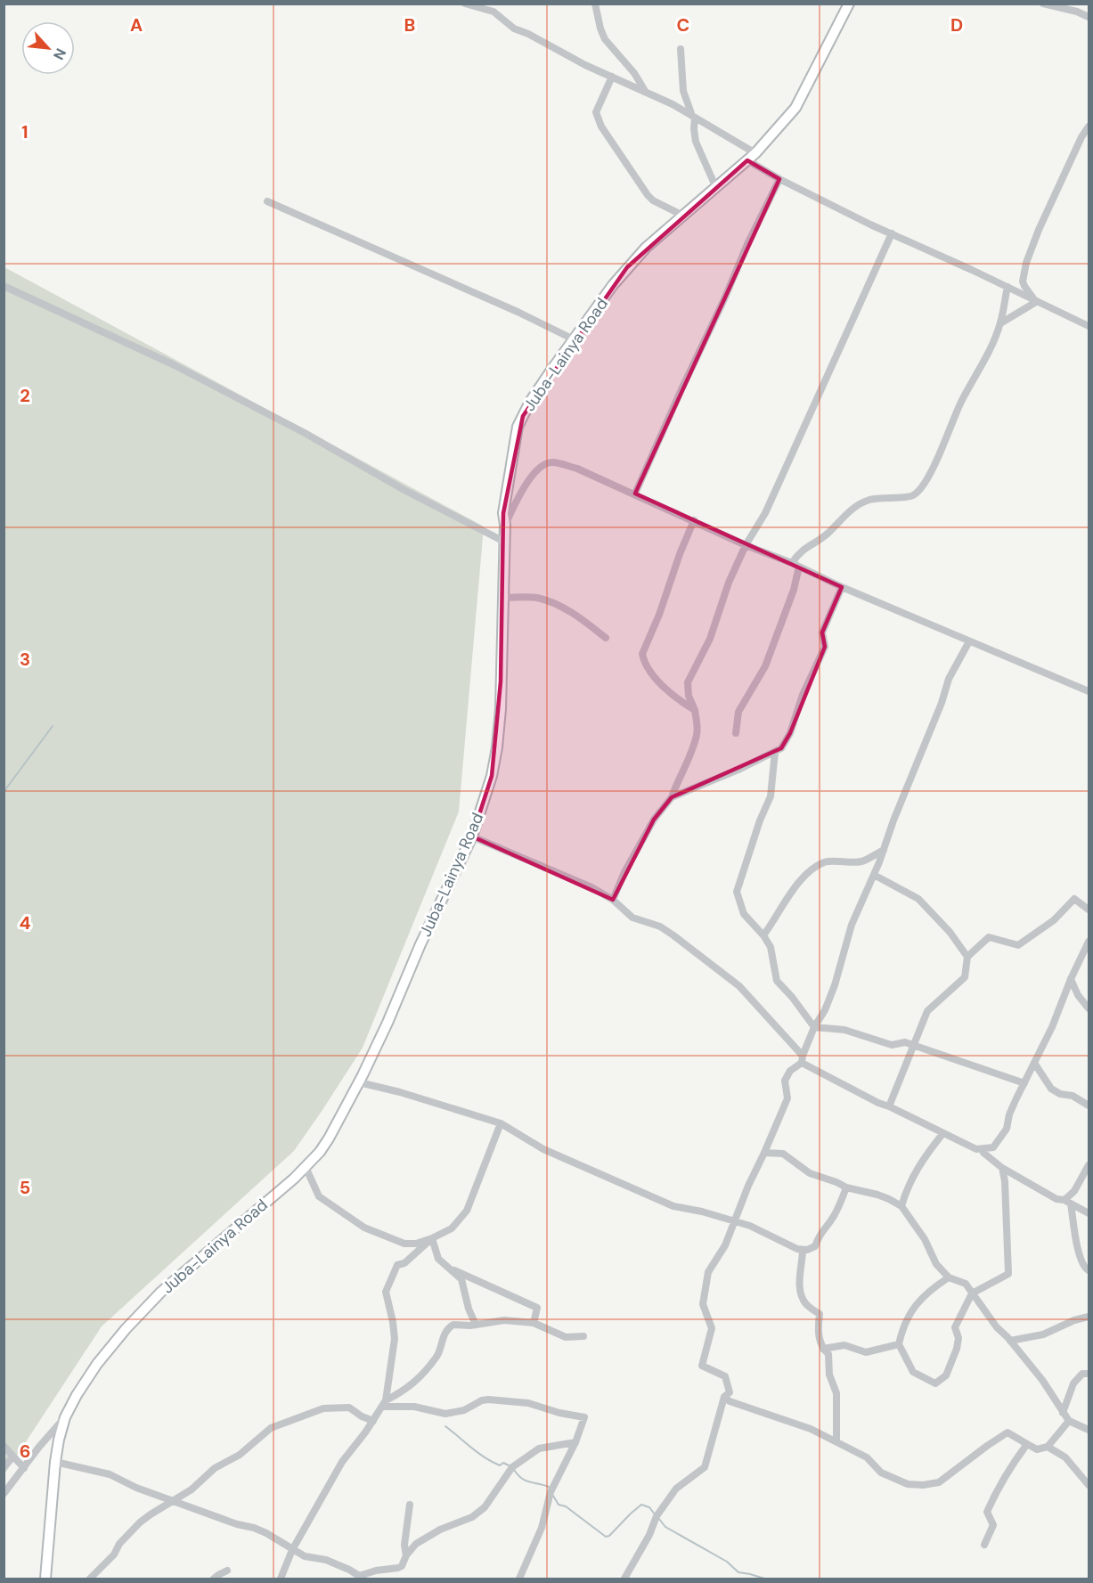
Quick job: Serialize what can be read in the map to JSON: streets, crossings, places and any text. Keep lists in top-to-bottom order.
{
  "streets": {
    "main road": ["Juba-Lainya Road"]
  },
  "north": "bottom right",
  "grid": {
    "columns": [
      "A",
      "B",
      "C",
      "D"
    ],
    "rows": [
      "1",
      "2",
      "3",
      "4",
      "5",
      "6"
    ]
  }
}
